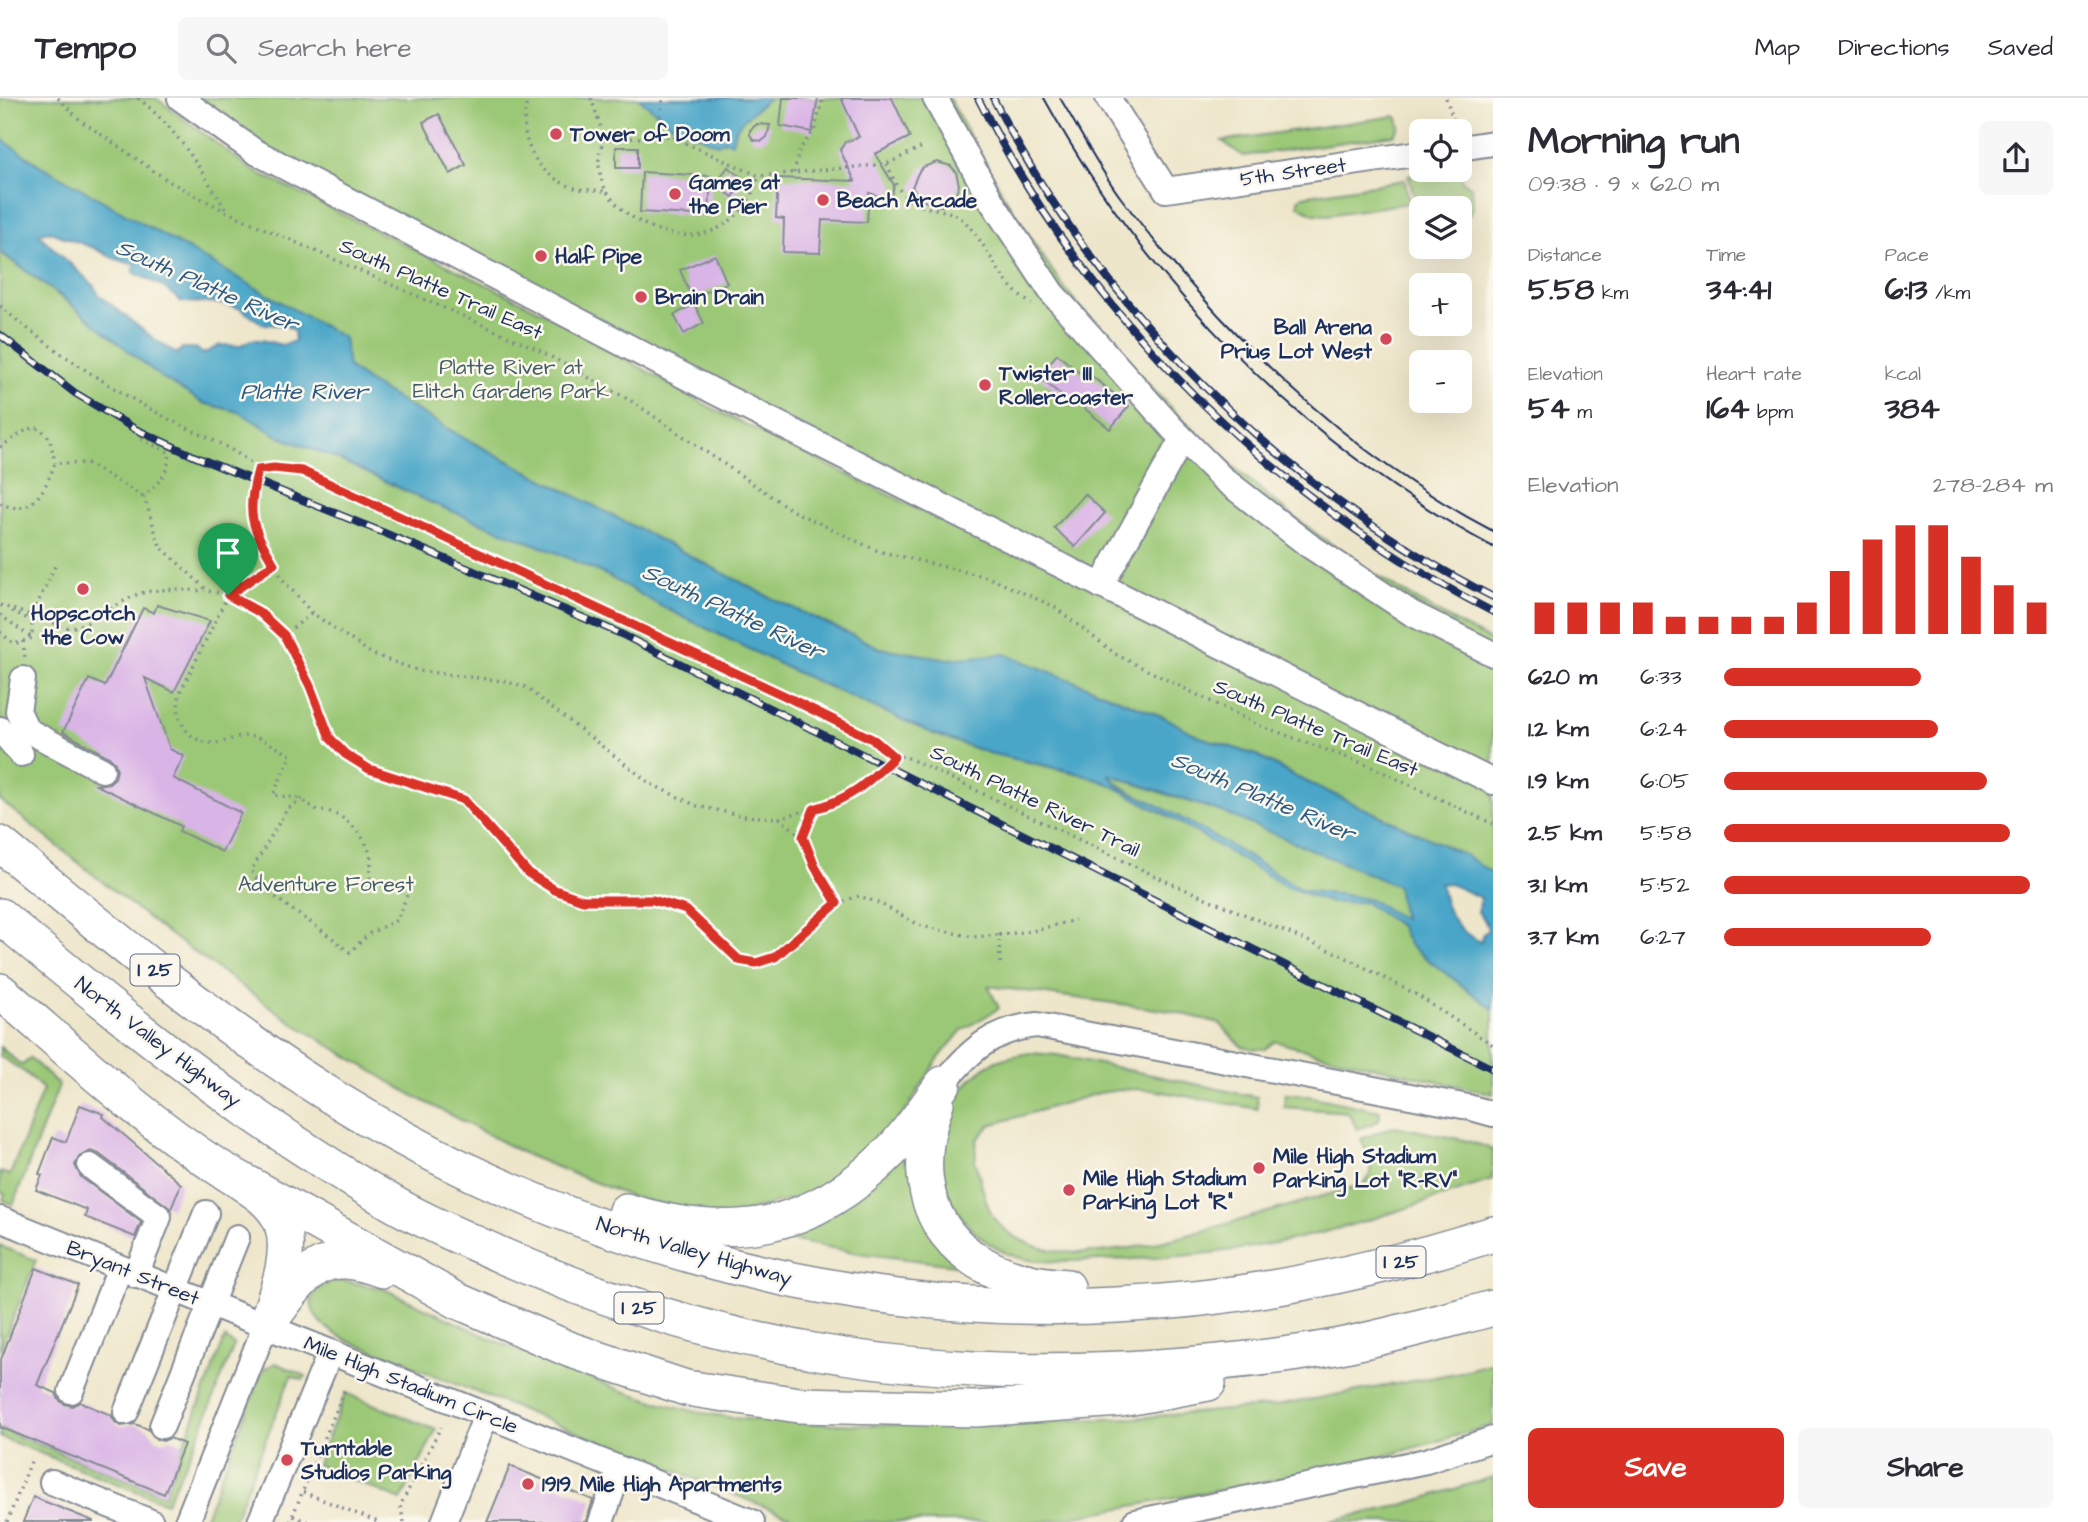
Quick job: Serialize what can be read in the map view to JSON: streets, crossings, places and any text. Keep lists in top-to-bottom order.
{
  "streets": {
    "highway": ["I 25", "North Valley Highway"],
    "street": ["5th Street", "Bryant Street", "Mile High Stadium Circle"],
    "path": ["South Platte Trail East", "South Platte River Trail"]
  },
  "crossings": [
    ["Bryant Street", "Mile High Stadium Circle"]
  ],
  "water": ["South Platte River", "Platte River"],
  "parks": ["Platte River at Elitch Gardens Park", "Adventure Forest"],
  "places": [
    "Tower of Doom",
    "Games at the Pier",
    "Beach Arcade",
    "Half Pipe",
    "Brain Drain",
    "Ball Arena Prius Lot West",
    "Twister III Rollercoaster",
    "Hopscotch the Cow",
    "Mile High Stadium Parking Lot \"R-RV\"",
    "Mile High Stadium Parking Lot \"R\"",
    "Turntable Studios Parking",
    "1919 Mile High Apartments"
  ],
  "page": {
    "header": "Tempo",
    "search": "Search here",
    "nav": ["Map", "Directions", "Saved"],
    "heading": ["Morning run", "09:38 · 9 × 620 m"],
    "map_buttons": ["+", "−"],
    "stats": [
      ["Distance", "5.58 km"],
      ["Time", "34:41"],
      ["Pace", "6:13 /km"],
      ["Elevation", "54 m"],
      ["Heart rate", "164 bpm"],
      ["kcal", "384"]
    ],
    "chart": ["Elevation", "278–284 m"],
    "list": [
      {
        "name": "620 m",
        "note": "6:33"
      },
      {
        "name": "1.2 km",
        "note": "6:24"
      },
      {
        "name": "1.9 km",
        "note": "6:05"
      },
      {
        "name": "2.5 km",
        "note": "5:58"
      },
      {
        "name": "3.1 km",
        "note": "5:52"
      },
      {
        "name": "3.7 km",
        "note": "6:27"
      }
    ],
    "buttons": ["Save", "Share"]
  }
}
